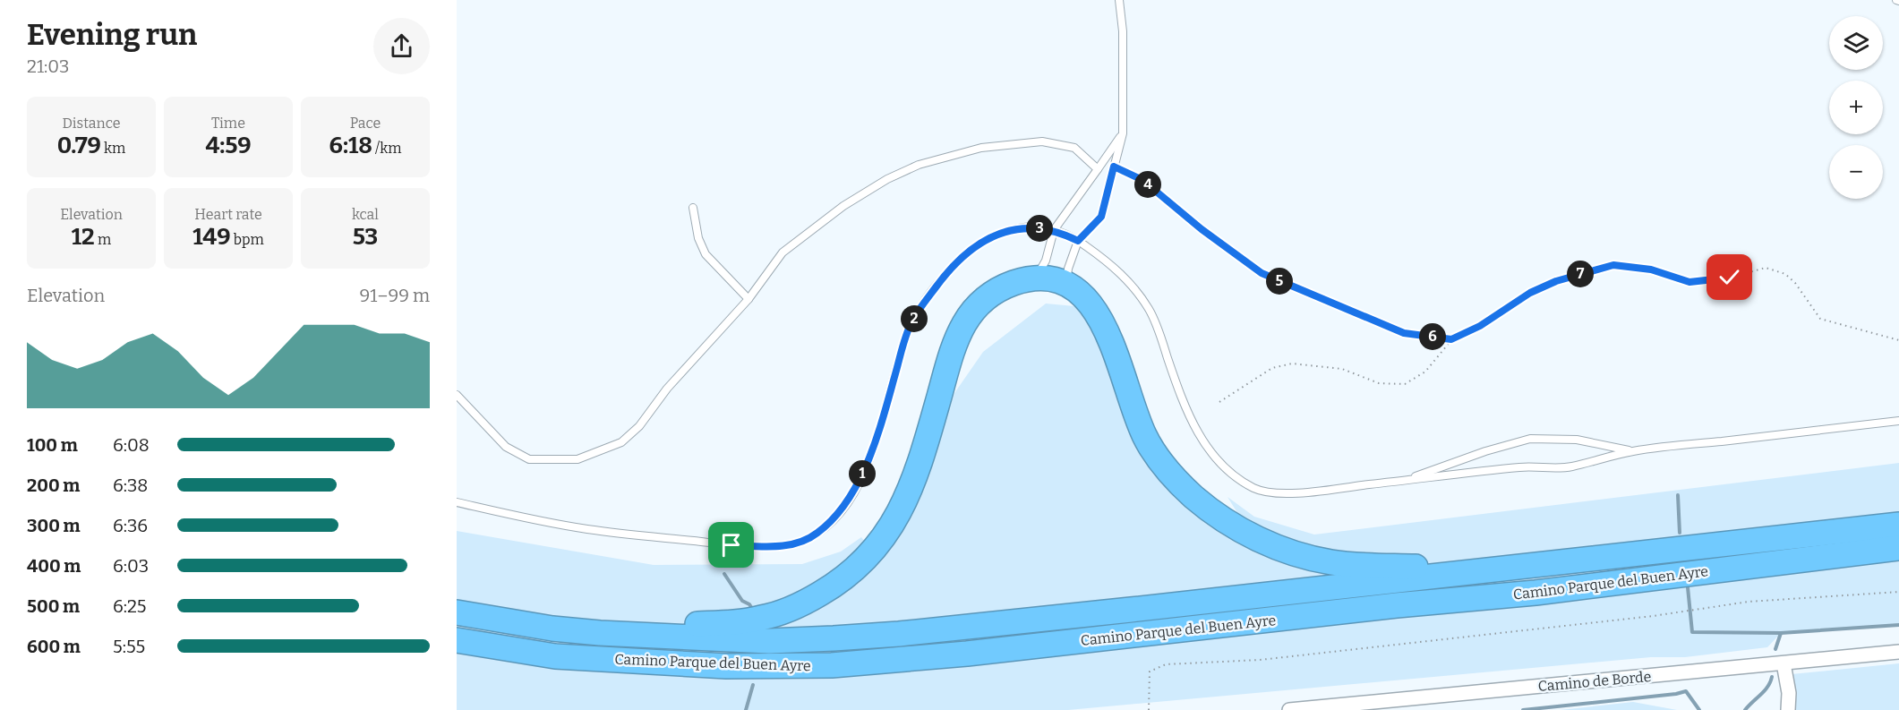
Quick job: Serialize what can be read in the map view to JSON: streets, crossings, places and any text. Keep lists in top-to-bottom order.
{
  "streets": {
    "highway": ["Camino Parque del Buen Ayre"],
    "street": ["Camino de Borde"]
  },
  "page": {
    "heading": ["Evening run", "21:03"],
    "map_buttons": ["+", "−"],
    "stats": [
      ["Distance", "0.79 km"],
      ["Time", "4:59"],
      ["Pace", "6:18 /km"],
      ["Elevation", "12 m"],
      ["Heart rate", "149 bpm"],
      ["kcal", "53"]
    ],
    "pins": [
      "4",
      "3",
      "7",
      "5",
      "2",
      "6",
      "1"
    ],
    "chart": ["Elevation", "91–99 m"],
    "list": [
      {
        "name": "100 m",
        "note": "6:08"
      },
      {
        "name": "200 m",
        "note": "6:38"
      },
      {
        "name": "300 m",
        "note": "6:36"
      },
      {
        "name": "400 m",
        "note": "6:03"
      },
      {
        "name": "500 m",
        "note": "6:25"
      },
      {
        "name": "600 m",
        "note": "5:55"
      }
    ]
  }
}
